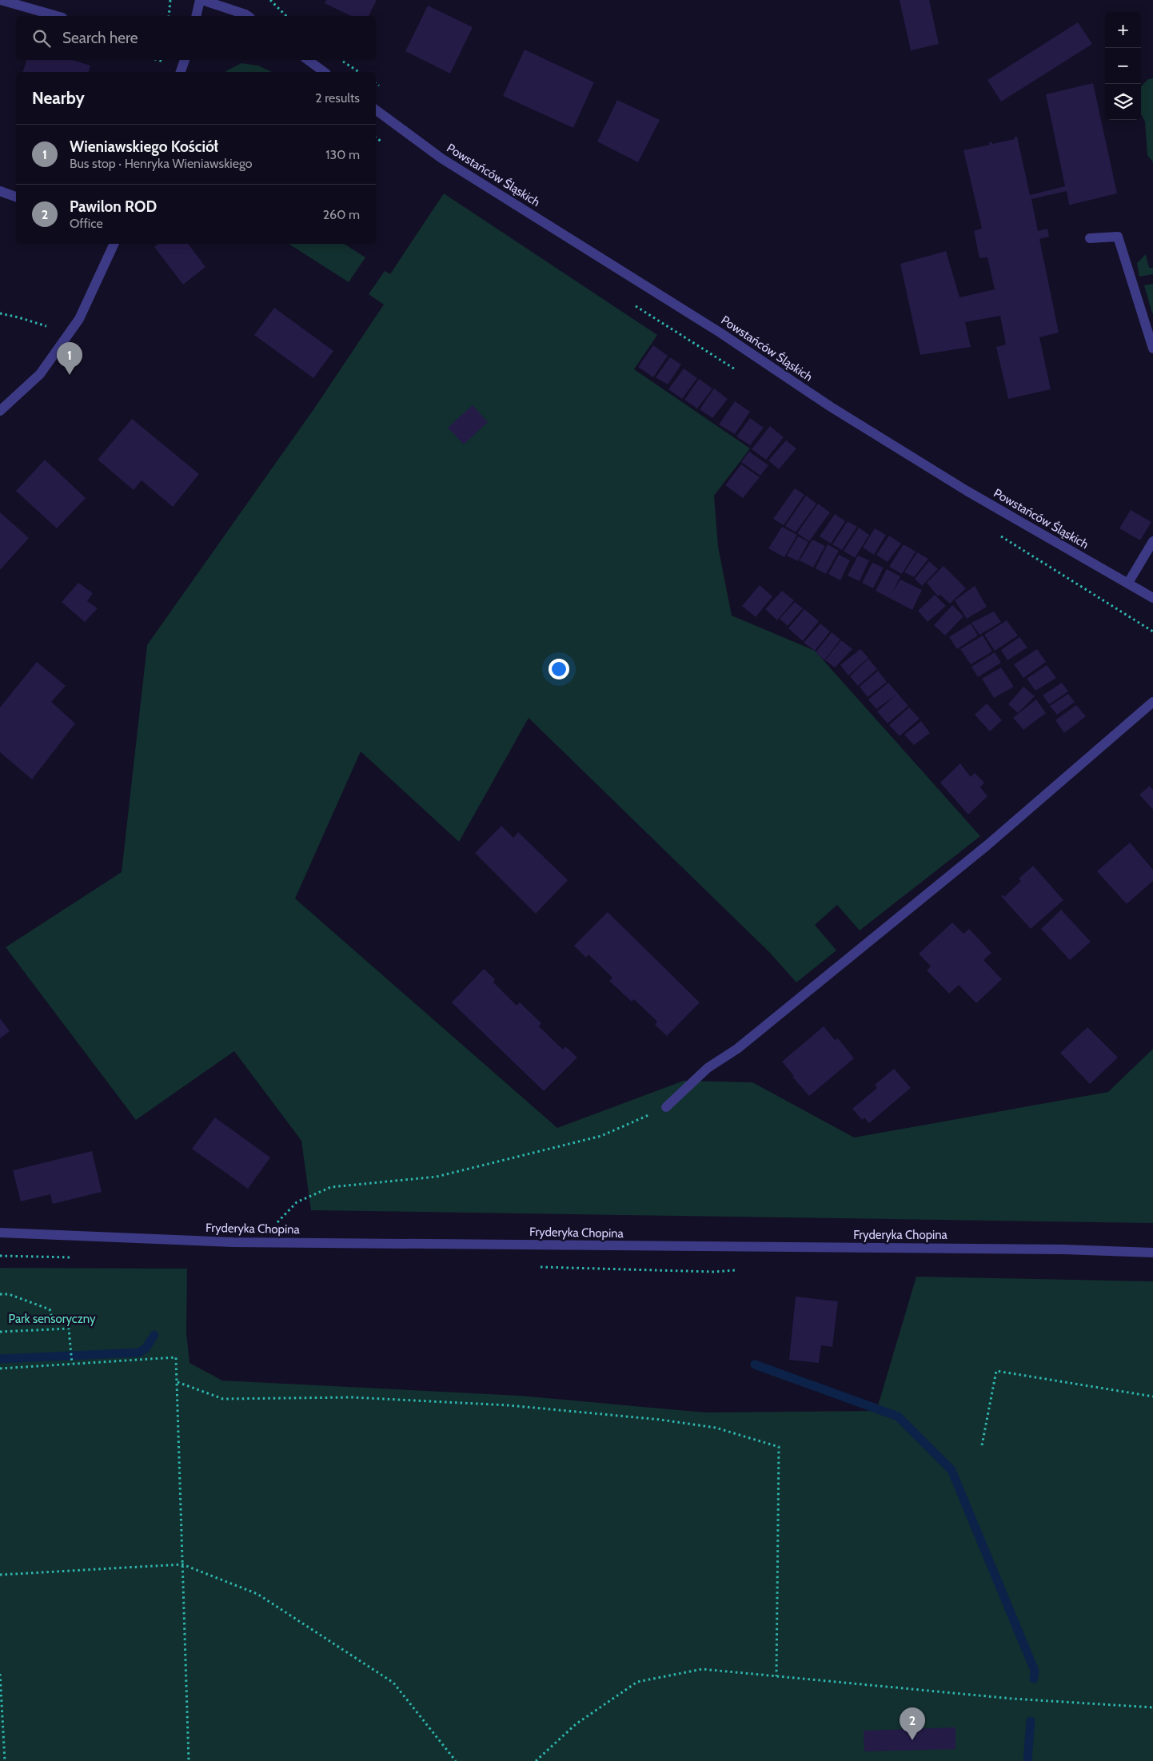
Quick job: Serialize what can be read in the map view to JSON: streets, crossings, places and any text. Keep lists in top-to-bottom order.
{
  "streets": {
    "street": ["Powstańców Śląskich", "Fryderyka Chopina"]
  },
  "parks": ["Park sensoryczny"],
  "page": {
    "map_buttons": ["+", "−"],
    "search": "Search here",
    "heading": ["Nearby", "2 results"],
    "list": [
      {
        "mark": "1",
        "name": "Wieniawskiego Kościół",
        "note": "Bus stop · Henryka Wieniawskiego",
        "value": "130 m"
      },
      {
        "mark": "2",
        "name": "Pawilon ROD",
        "note": "Office",
        "value": "260 m"
      }
    ],
    "pins": ["1", "2"]
  }
}
